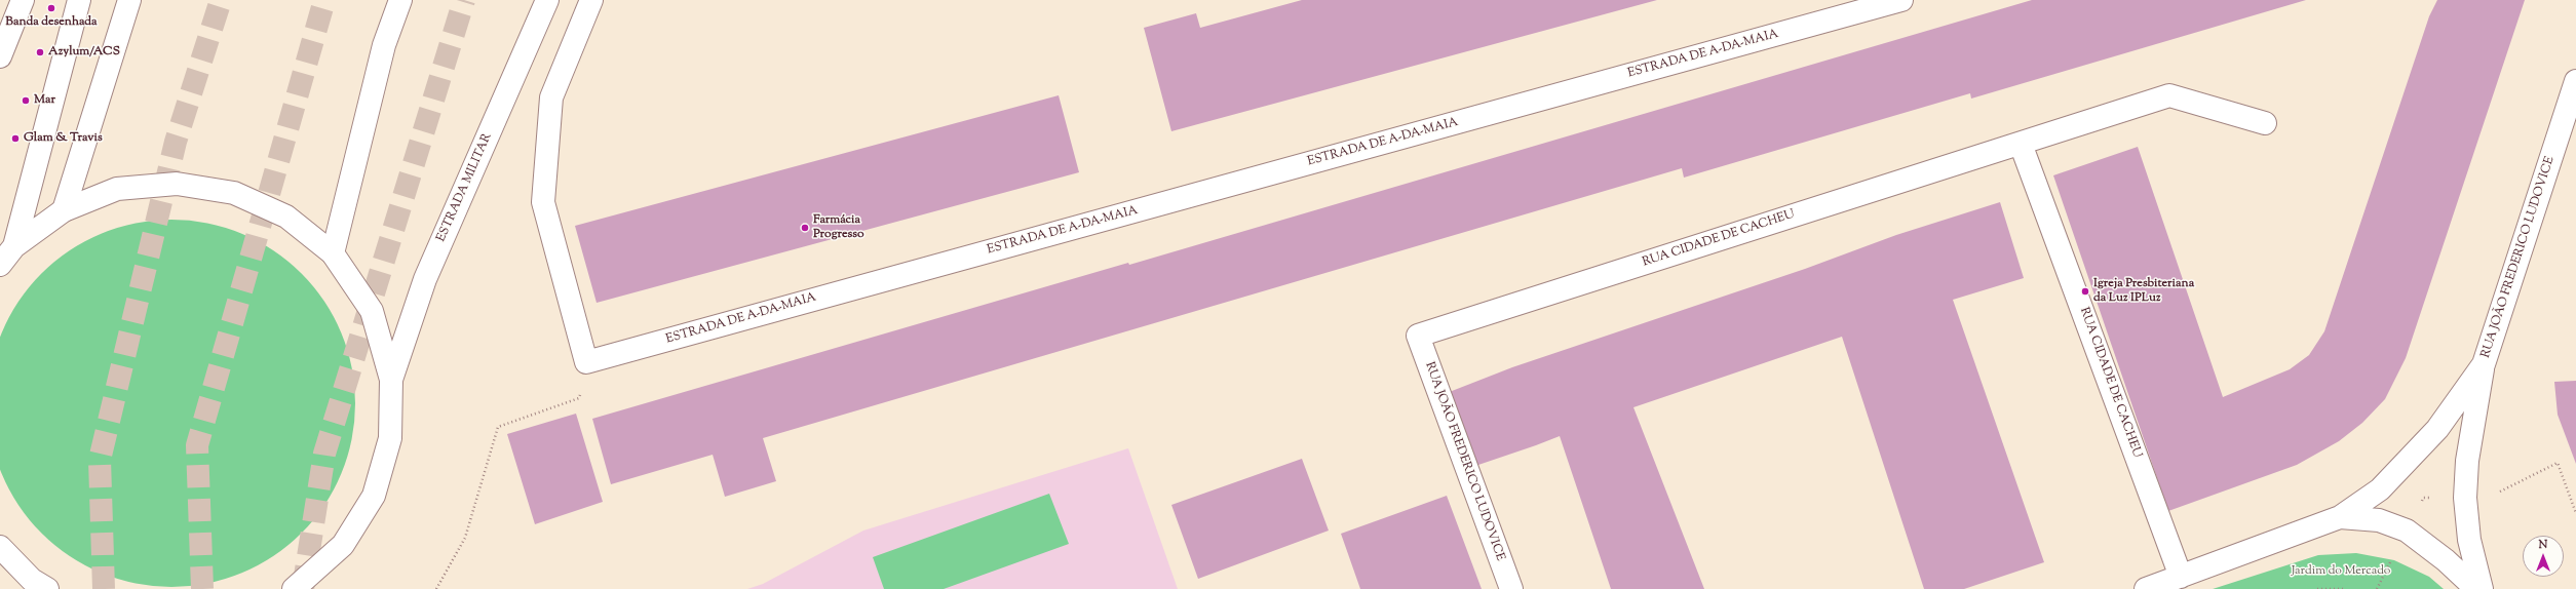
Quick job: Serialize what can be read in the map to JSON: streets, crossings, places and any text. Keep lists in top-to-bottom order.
{
  "streets": {
    "main road": [
      "ESTRADA DE A-DA-MAIA",
      "ESTRADA MILITAR",
      "RUA CIDADE DE CACHEU",
      "RUA JOÃO FREDERICO LUDOVICE"
    ]
  },
  "crossings": [
    ["RUA CIDADE DE CACHEU", "RUA JOÃO FREDERICO LUDOVICE"]
  ],
  "parks": ["Jardim do Mercado"],
  "places": [
    "Banda desenhada",
    "Azylum/ACS",
    "Mar",
    "Glam & Travis",
    "Farmácia Progresso",
    "Igreja Presbiteriana da Luz IPLuz"
  ],
  "north": "top"
}
